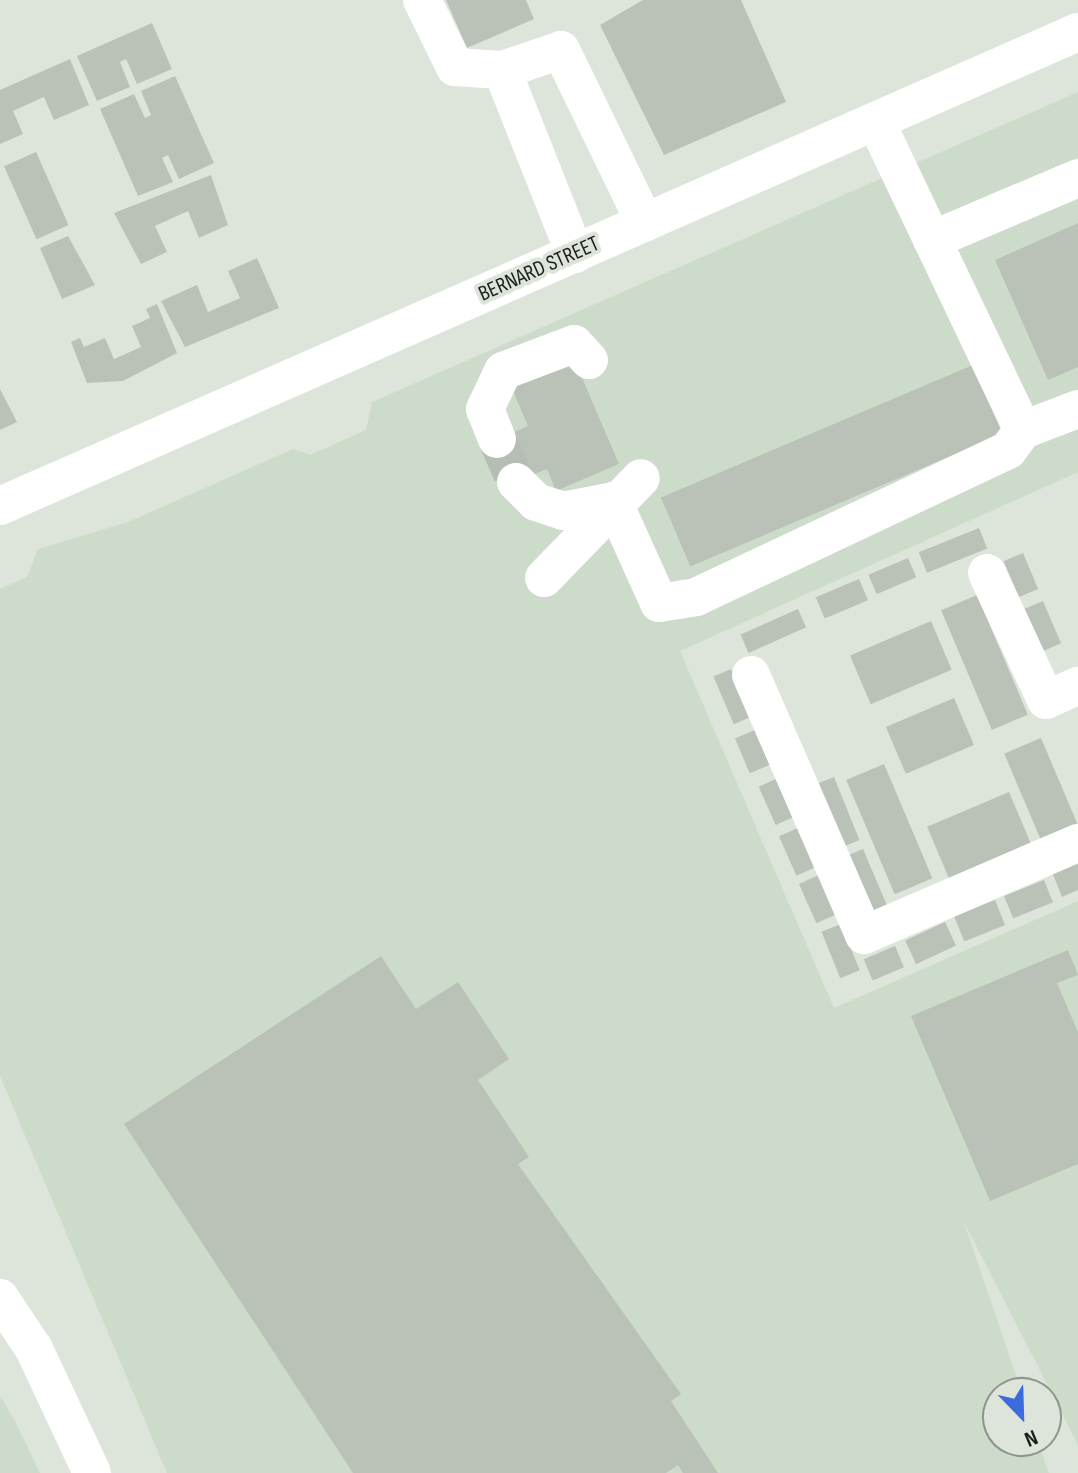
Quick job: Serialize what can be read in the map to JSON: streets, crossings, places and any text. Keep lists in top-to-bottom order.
{
  "streets": {
    "street": ["BERNARD STREET"]
  },
  "north": "bottom right"
}
